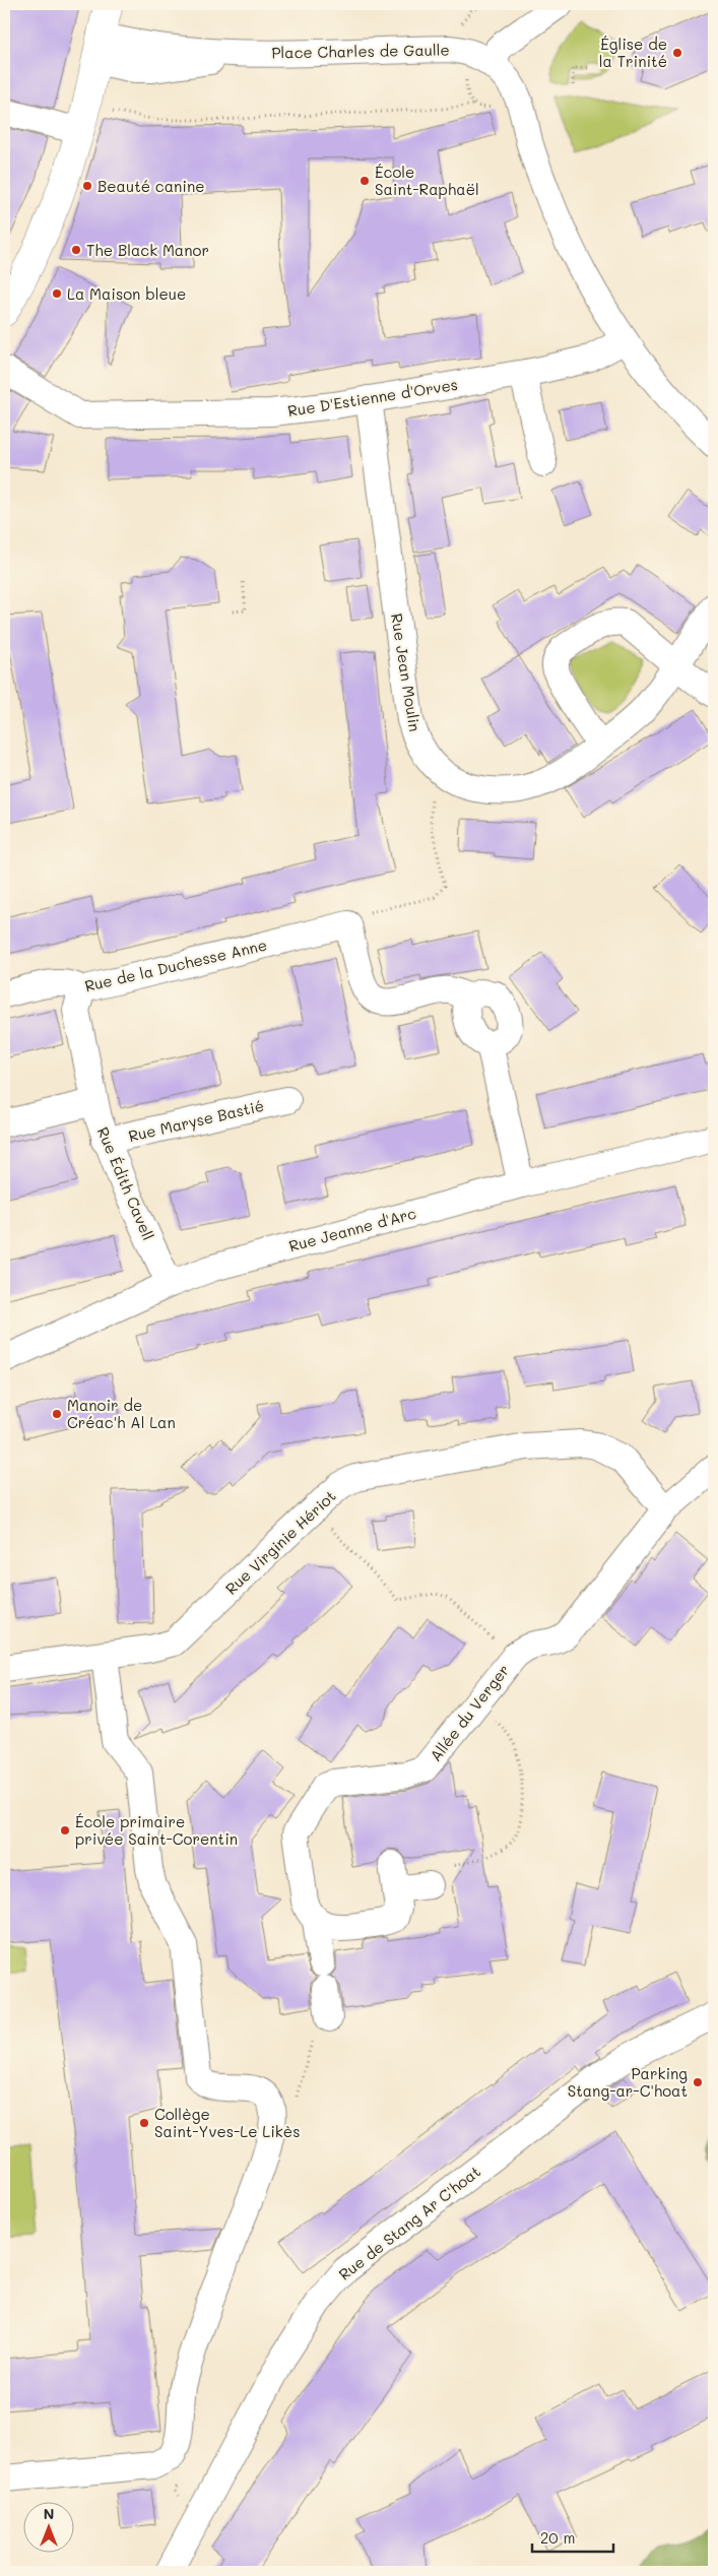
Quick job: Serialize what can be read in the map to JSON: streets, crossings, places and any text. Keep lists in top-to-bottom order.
{
  "streets": {
    "street": [
      "Place Charles de Gaulle",
      "Rue D'Estienne d'Orves",
      "Rue Jean Moulin",
      "Rue de la Duchesse Anne",
      "Rue Maryse Bastié",
      "Rue Édith Cavell",
      "Rue Jeanne d'Arc",
      "Rue Virginie Hériot",
      "Allée du Verger",
      "Rue de Stang Ar C'hoat"
    ]
  },
  "crossings": [
    ["Place Charles de Gaulle", "Rue D'Estienne d'Orves"],
    ["Rue D'Estienne d'Orves", "Rue Jean Moulin"],
    ["Rue de la Duchesse Anne", "Rue Édith Cavell"],
    ["Rue Maryse Bastié", "Rue Édith Cavell"],
    ["Rue Édith Cavell", "Rue Jeanne d'Arc"],
    ["Rue Virginie Hériot", "Allée du Verger"]
  ],
  "places": [
    "Église de la Trinité",
    "École Saint-Raphaël",
    "Beauté canine",
    "The Black Manor",
    "La Maison bleue",
    "Manoir de Créac'h Al Lan",
    "École primaire privée Saint-Corentin",
    "Parking Stang-ar-C'hoat",
    "Collège Saint-Yves-Le Likès"
  ],
  "scale_bar": "20 m",
  "north": "top"
}
